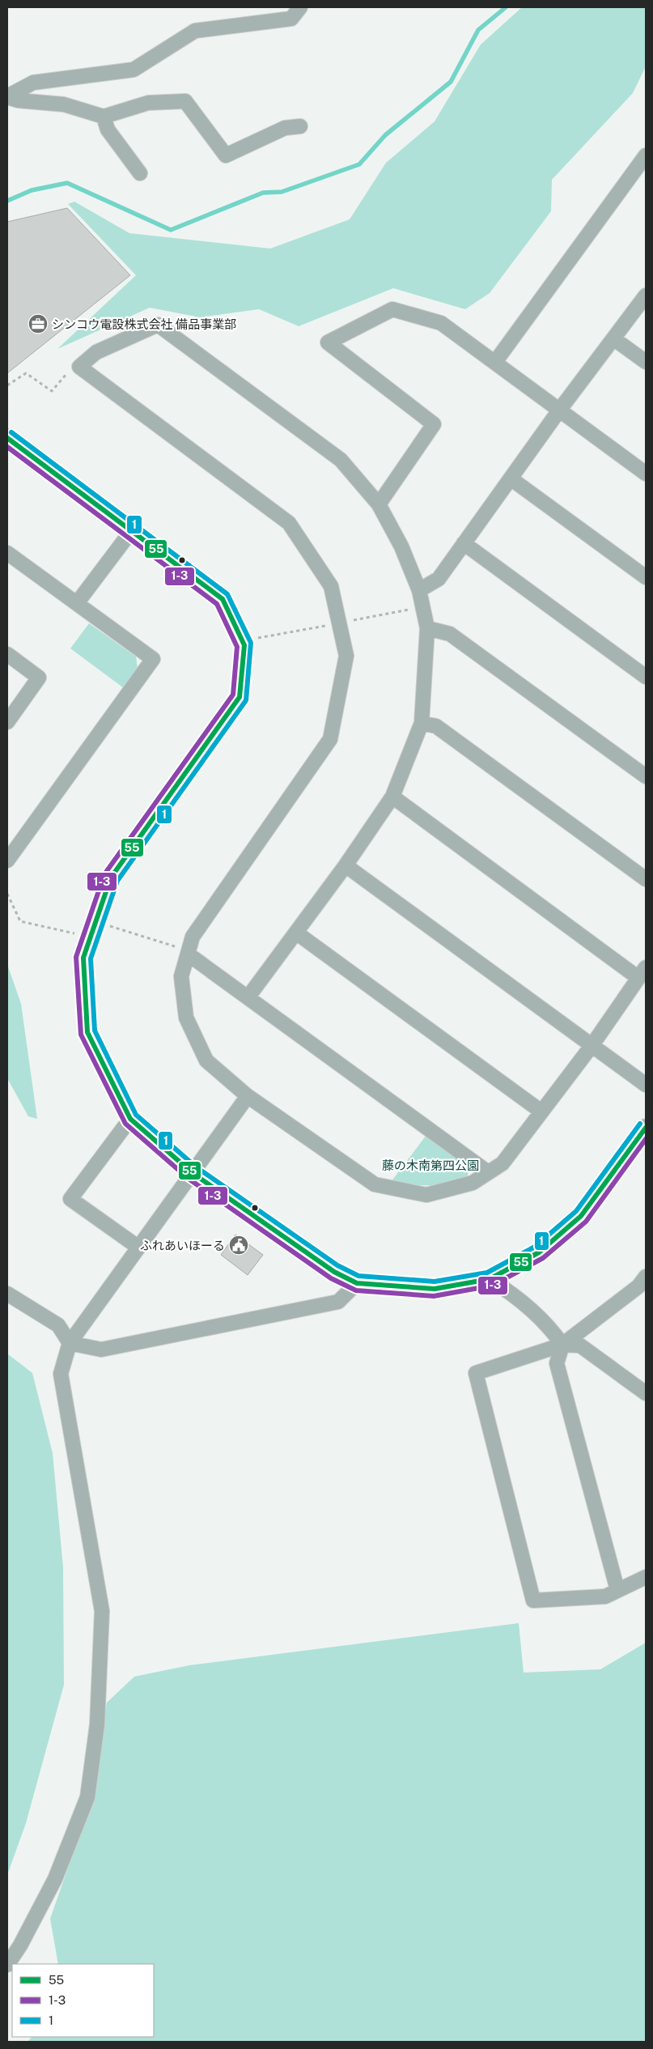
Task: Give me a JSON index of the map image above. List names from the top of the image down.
{
  "parks": ["藤の木南第四公園"],
  "places": {
    "office": ["シンコウ電設株式会社 備品事業部"],
    "public building": ["ふれあいほーる"]
  },
  "lines": ["transit line 1", "transit line 55", "transit line 1-3"],
  "legend": ["55", "1-3", "1"]
}
